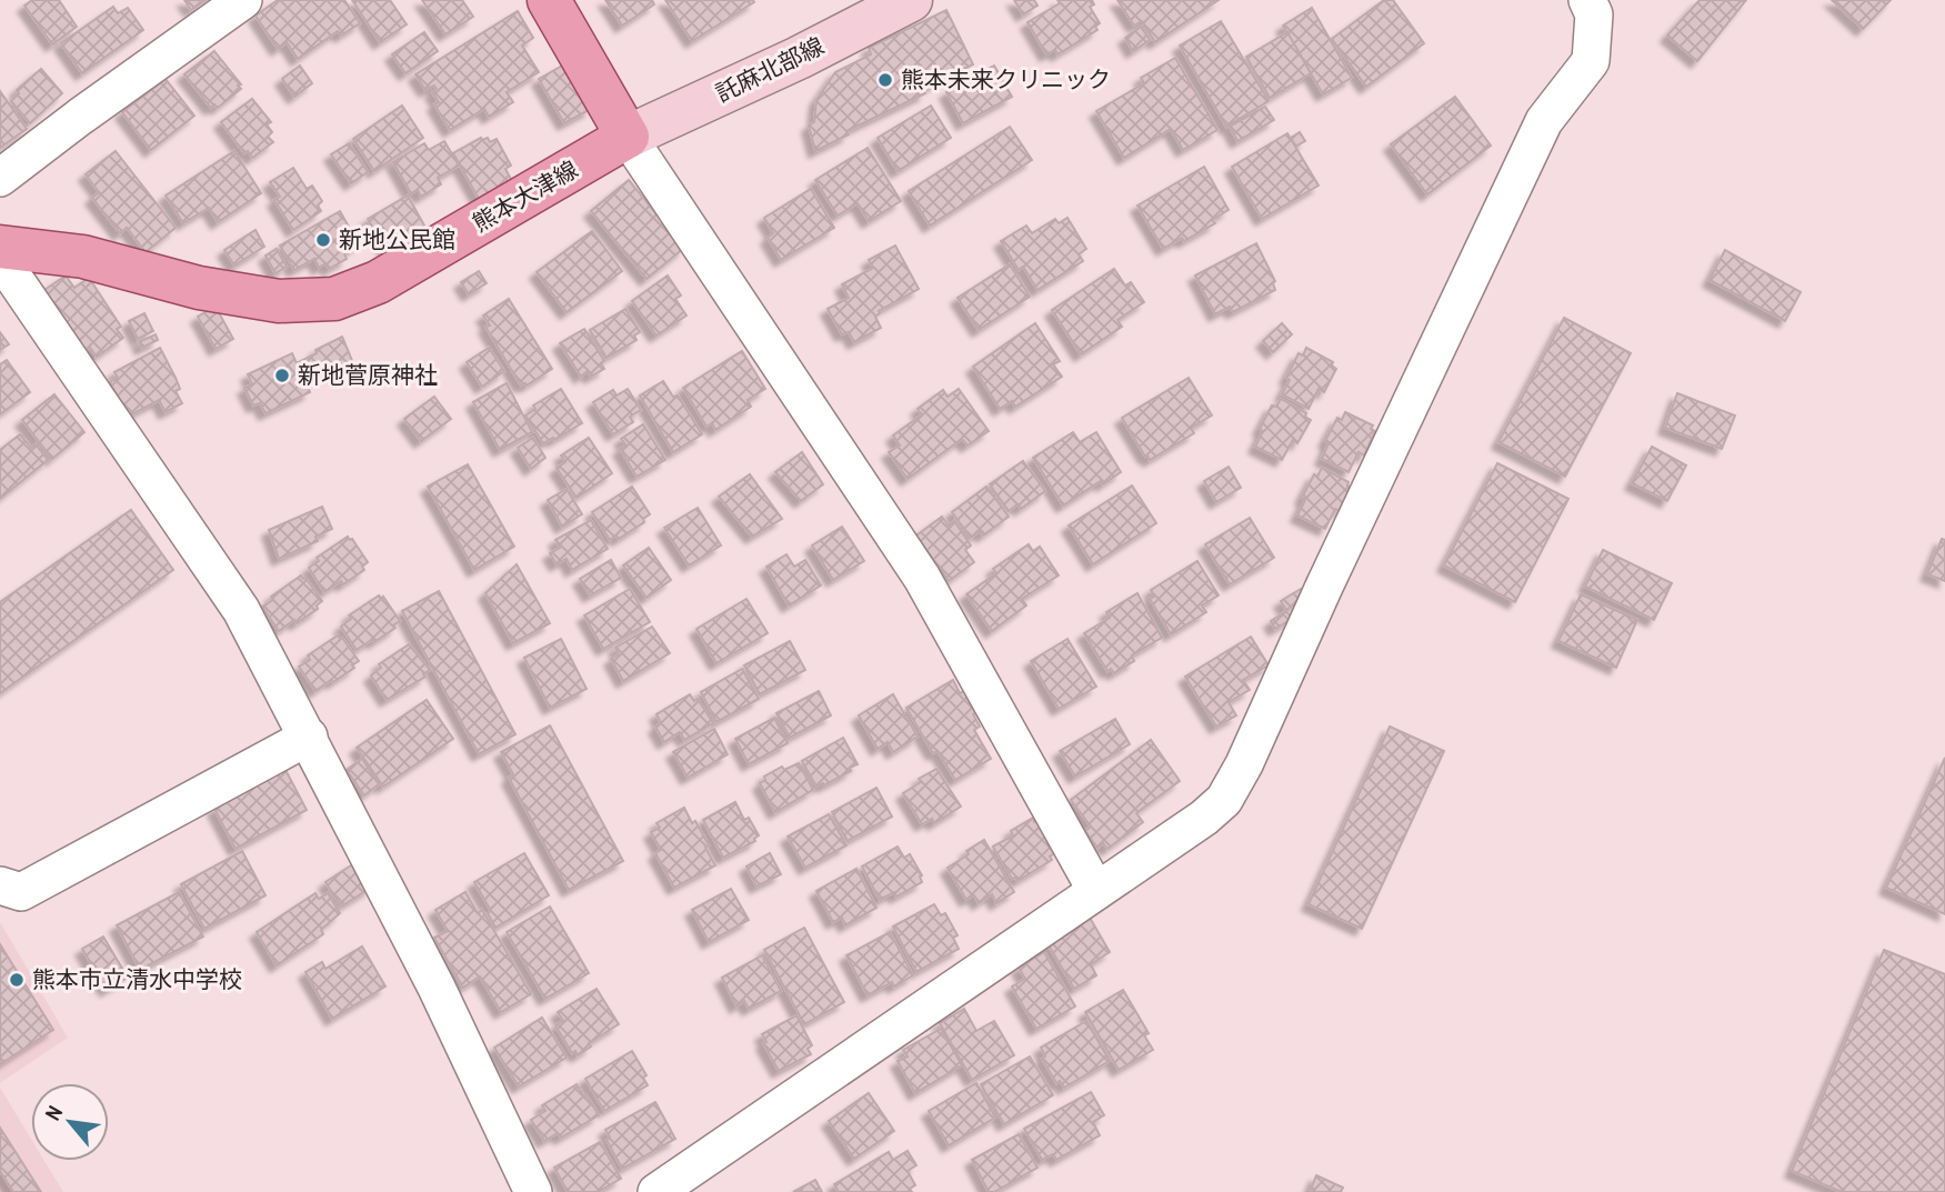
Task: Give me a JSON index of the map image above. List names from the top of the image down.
{
  "streets": {
    "main road": ["託麻北部線", "熊本大津線"]
  },
  "crossings": [
    ["託麻北部線", "熊本大津線"]
  ],
  "places": [
    "熊本未来クリニック",
    "新地公民館",
    "新地菅原神社",
    "熊本市立清水中学校"
  ],
  "north": "top left"
}
